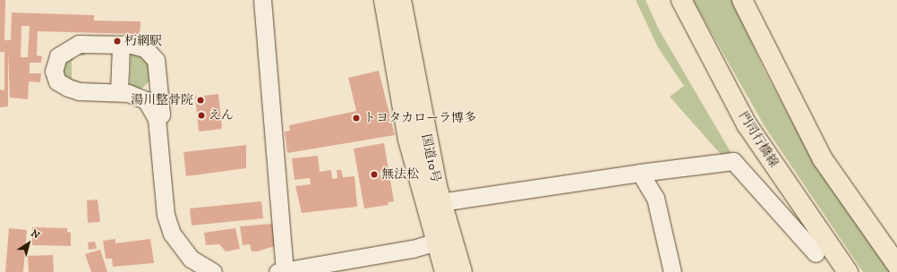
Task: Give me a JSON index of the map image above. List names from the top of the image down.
{
  "streets": {
    "main road": ["門司行橋線", "国道10号"]
  },
  "places": [
    "朽網駅",
    "湯川整骨院",
    "えん",
    "トヨタカローラ博多",
    "無法松"
  ],
  "north": "top right"
}
